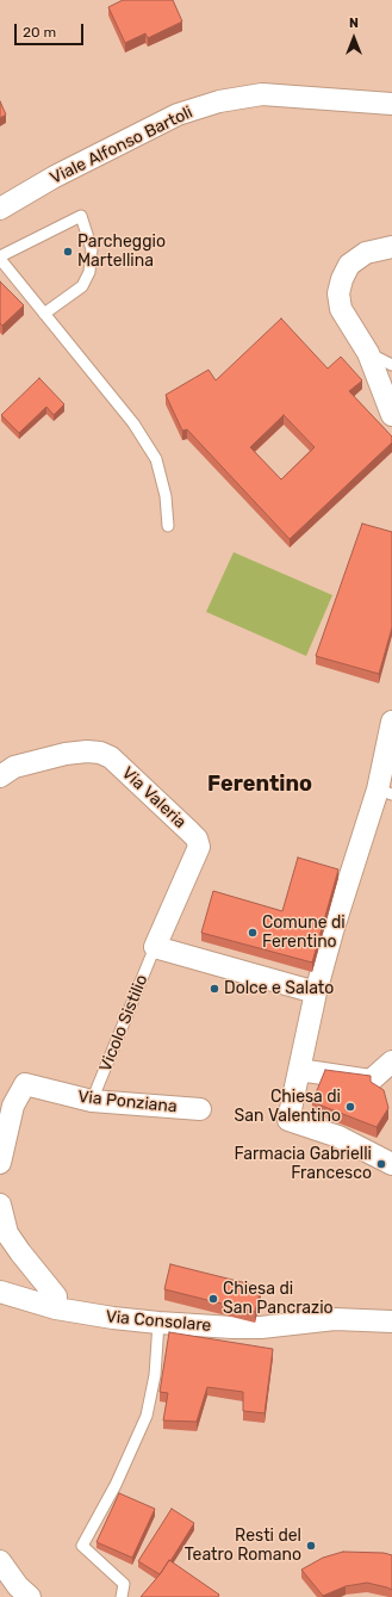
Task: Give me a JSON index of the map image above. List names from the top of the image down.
{
  "streets": {
    "street": [
      "Viale Alfonso Bartoli",
      "Via Valeria",
      "Via Ponziana",
      "Via Consolare"
    ],
    "lane": ["Vicolo Sistilio"]
  },
  "crossings": [
    ["Via Valeria", "Vicolo Sistilio"],
    ["Vicolo Sistilio", "Via Ponziana"]
  ],
  "districts": ["Ferentino"],
  "places": [
    "Parcheggio Martellina",
    "Comune di Ferentino",
    "Dolce e Salato",
    "Chiesa di San Valentino",
    "Farmacia Gabrielli Francesco",
    "Chiesa di San Pancrazio",
    "Resti del Teatro Romano"
  ],
  "scale_bar": "20 m",
  "north": "top"
}
